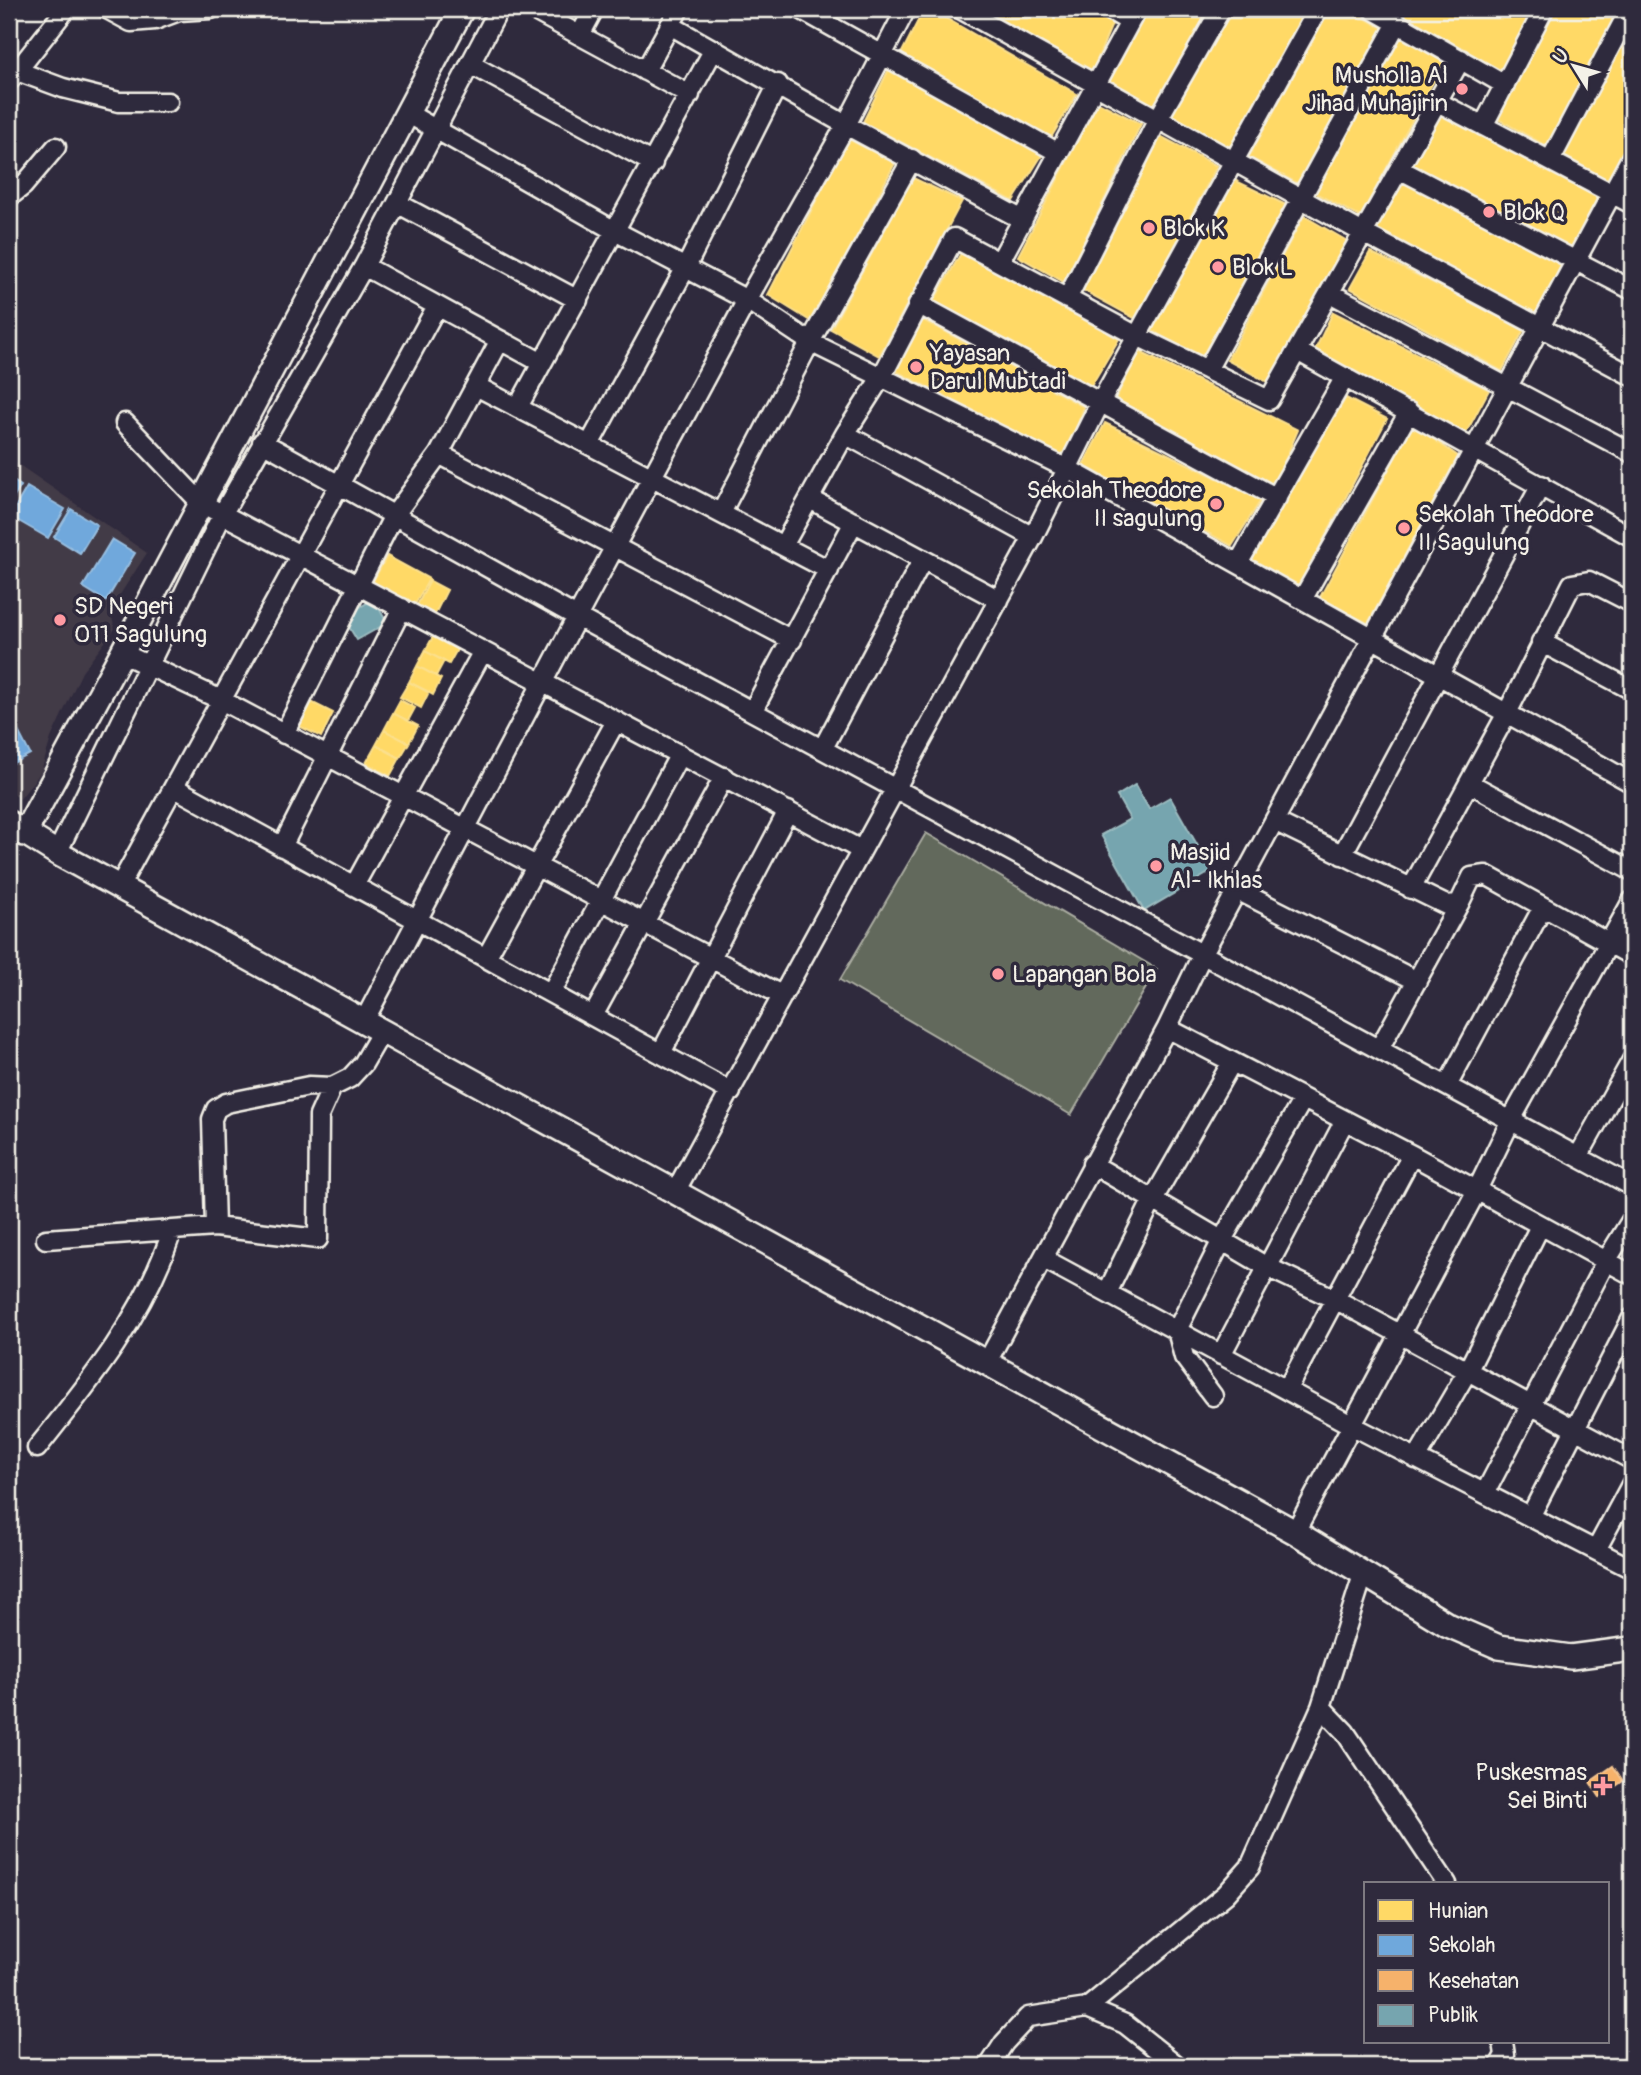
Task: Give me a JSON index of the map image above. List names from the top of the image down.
{
  "places": {
    "other": [
      "Musholla Al Jihad Muhajirin",
      "Blok Q",
      "Blok K",
      "Blok L",
      "Yayasan Darul Mubtadi",
      "Sekolah Theodore II sagulung",
      "Sekolah Theodore II Sagulung",
      "SD Negeri 011 Sagulung",
      "Masjid Al- Ikhlas",
      "Lapangan Bola"
    ],
    "health": ["Puskesmas Sei Binti"]
  },
  "legend": [
    "Hunian",
    "Sekolah",
    "Kesehatan",
    "Publik"
  ],
  "north": "top left"
}
